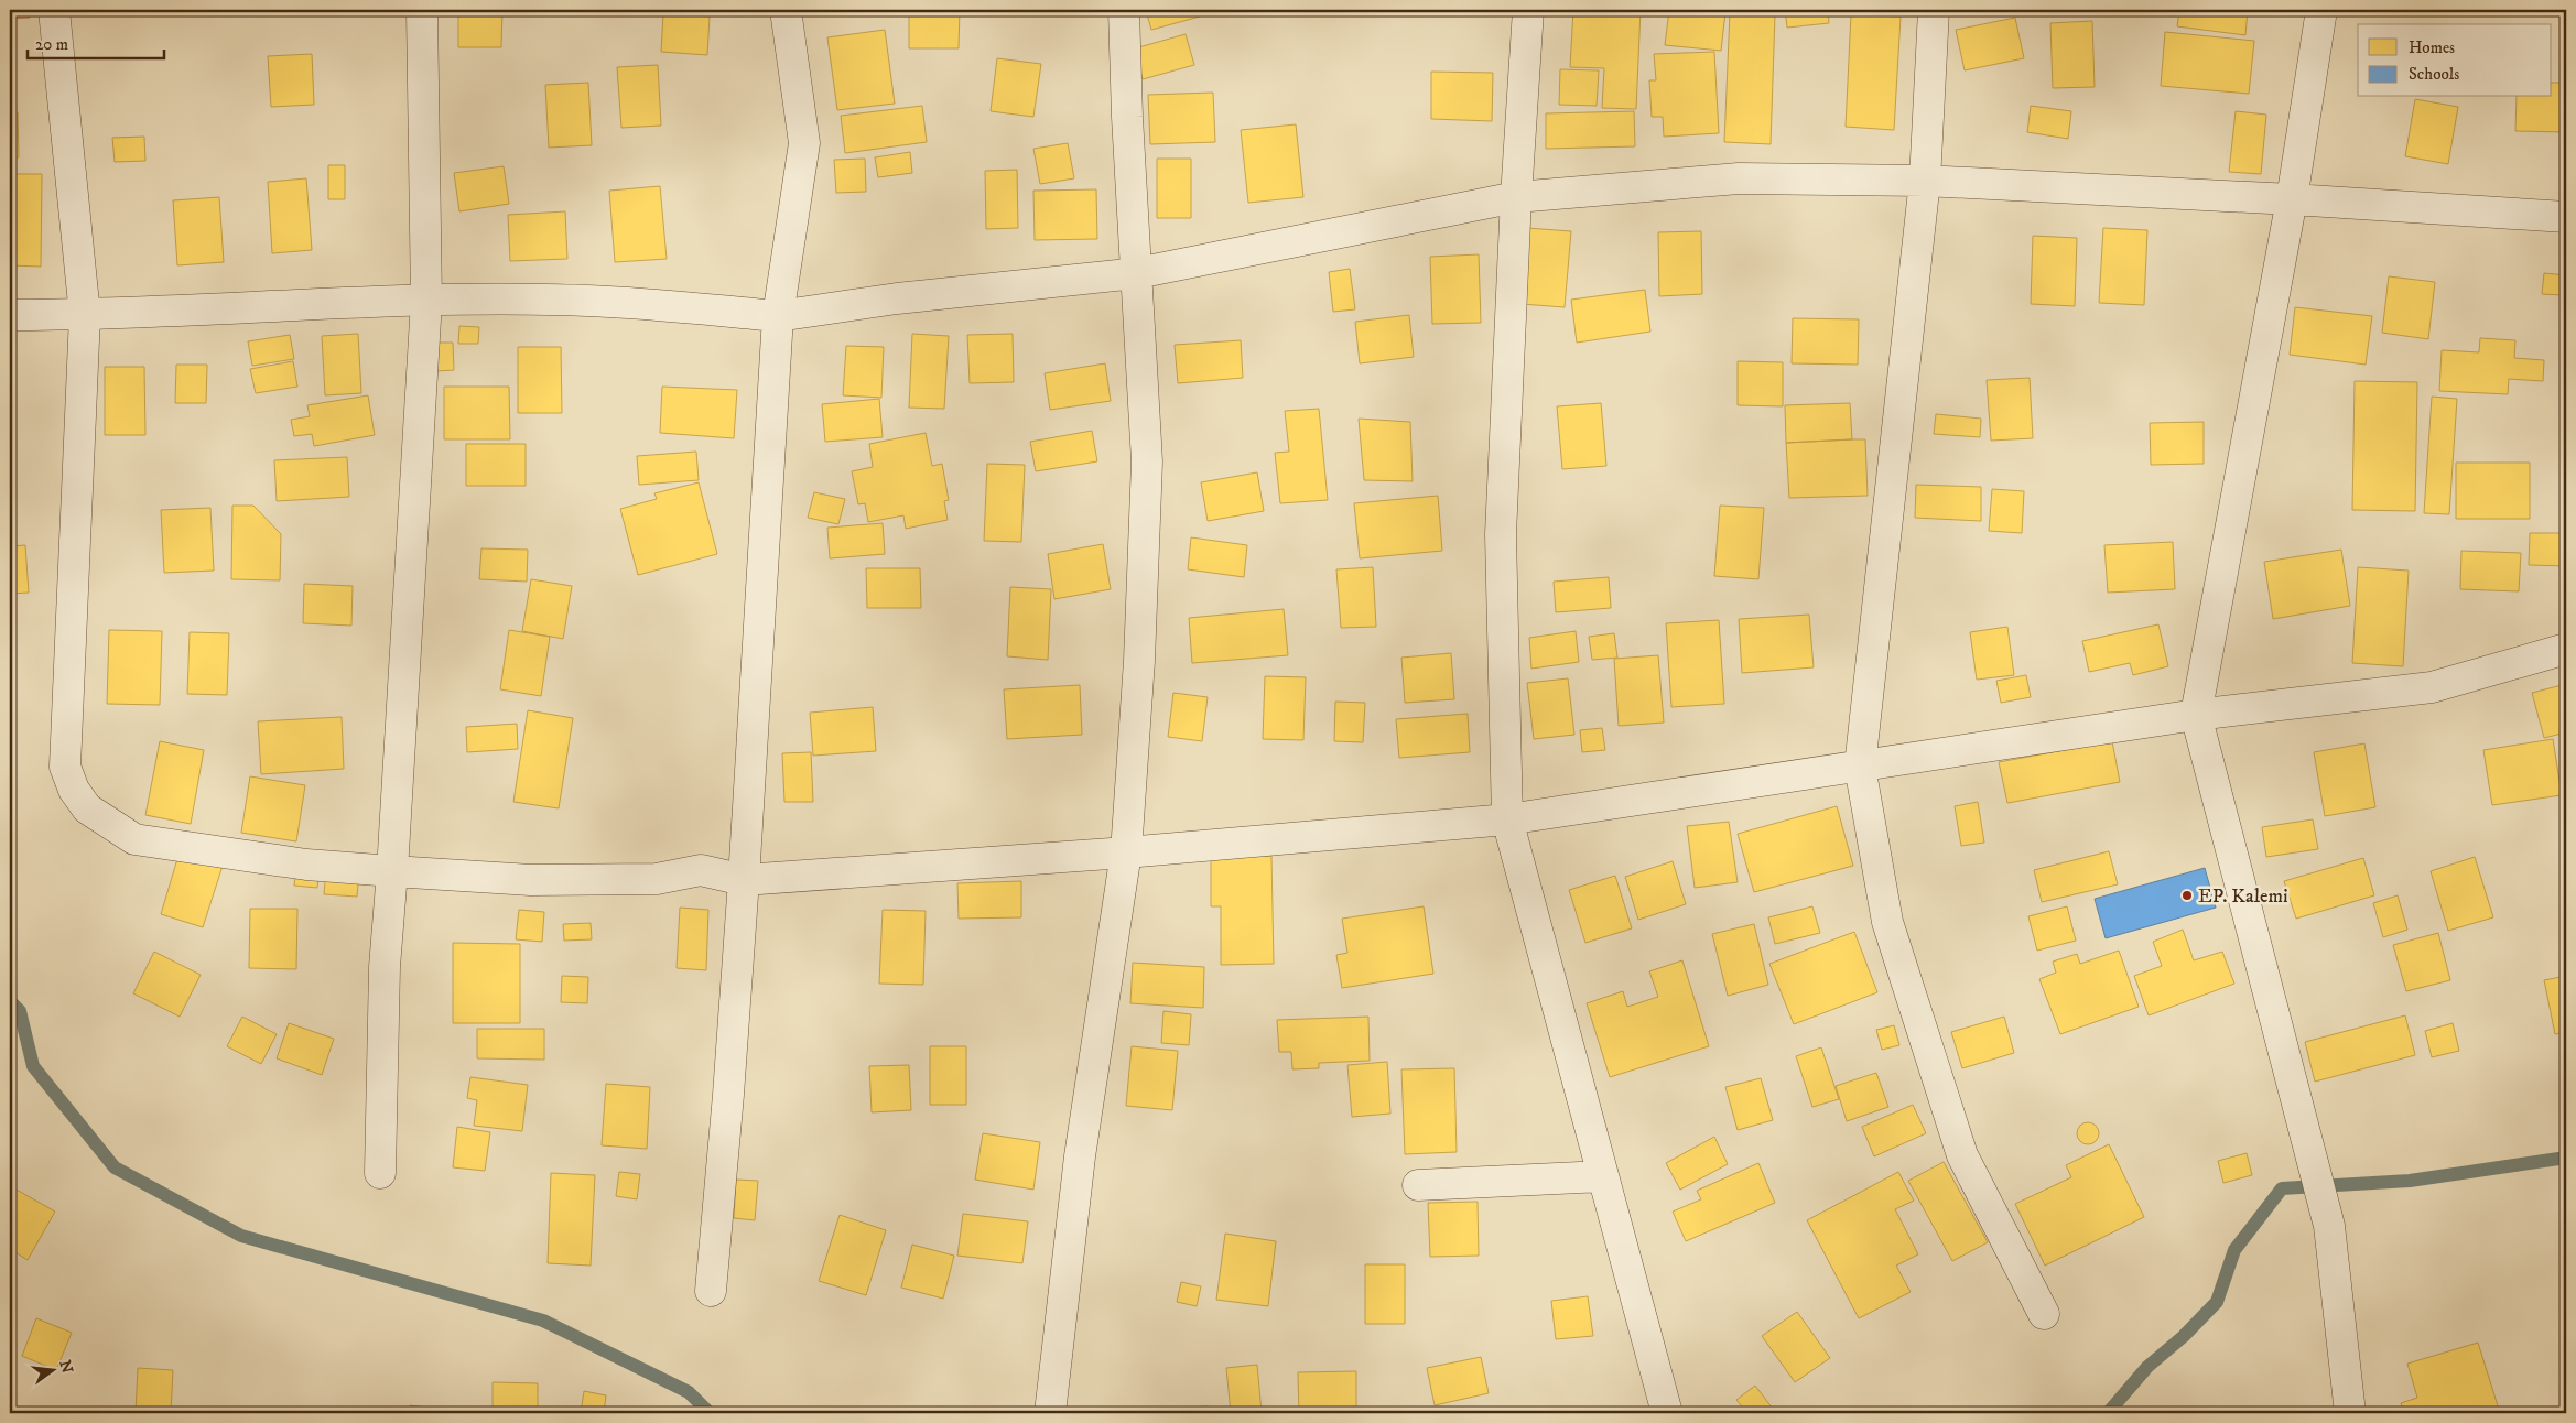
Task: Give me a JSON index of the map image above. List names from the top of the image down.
{
  "places": ["EP. Kalemi"],
  "legend": ["Homes", "Schools"],
  "scale_bar": "20 m",
  "north": "right"
}
